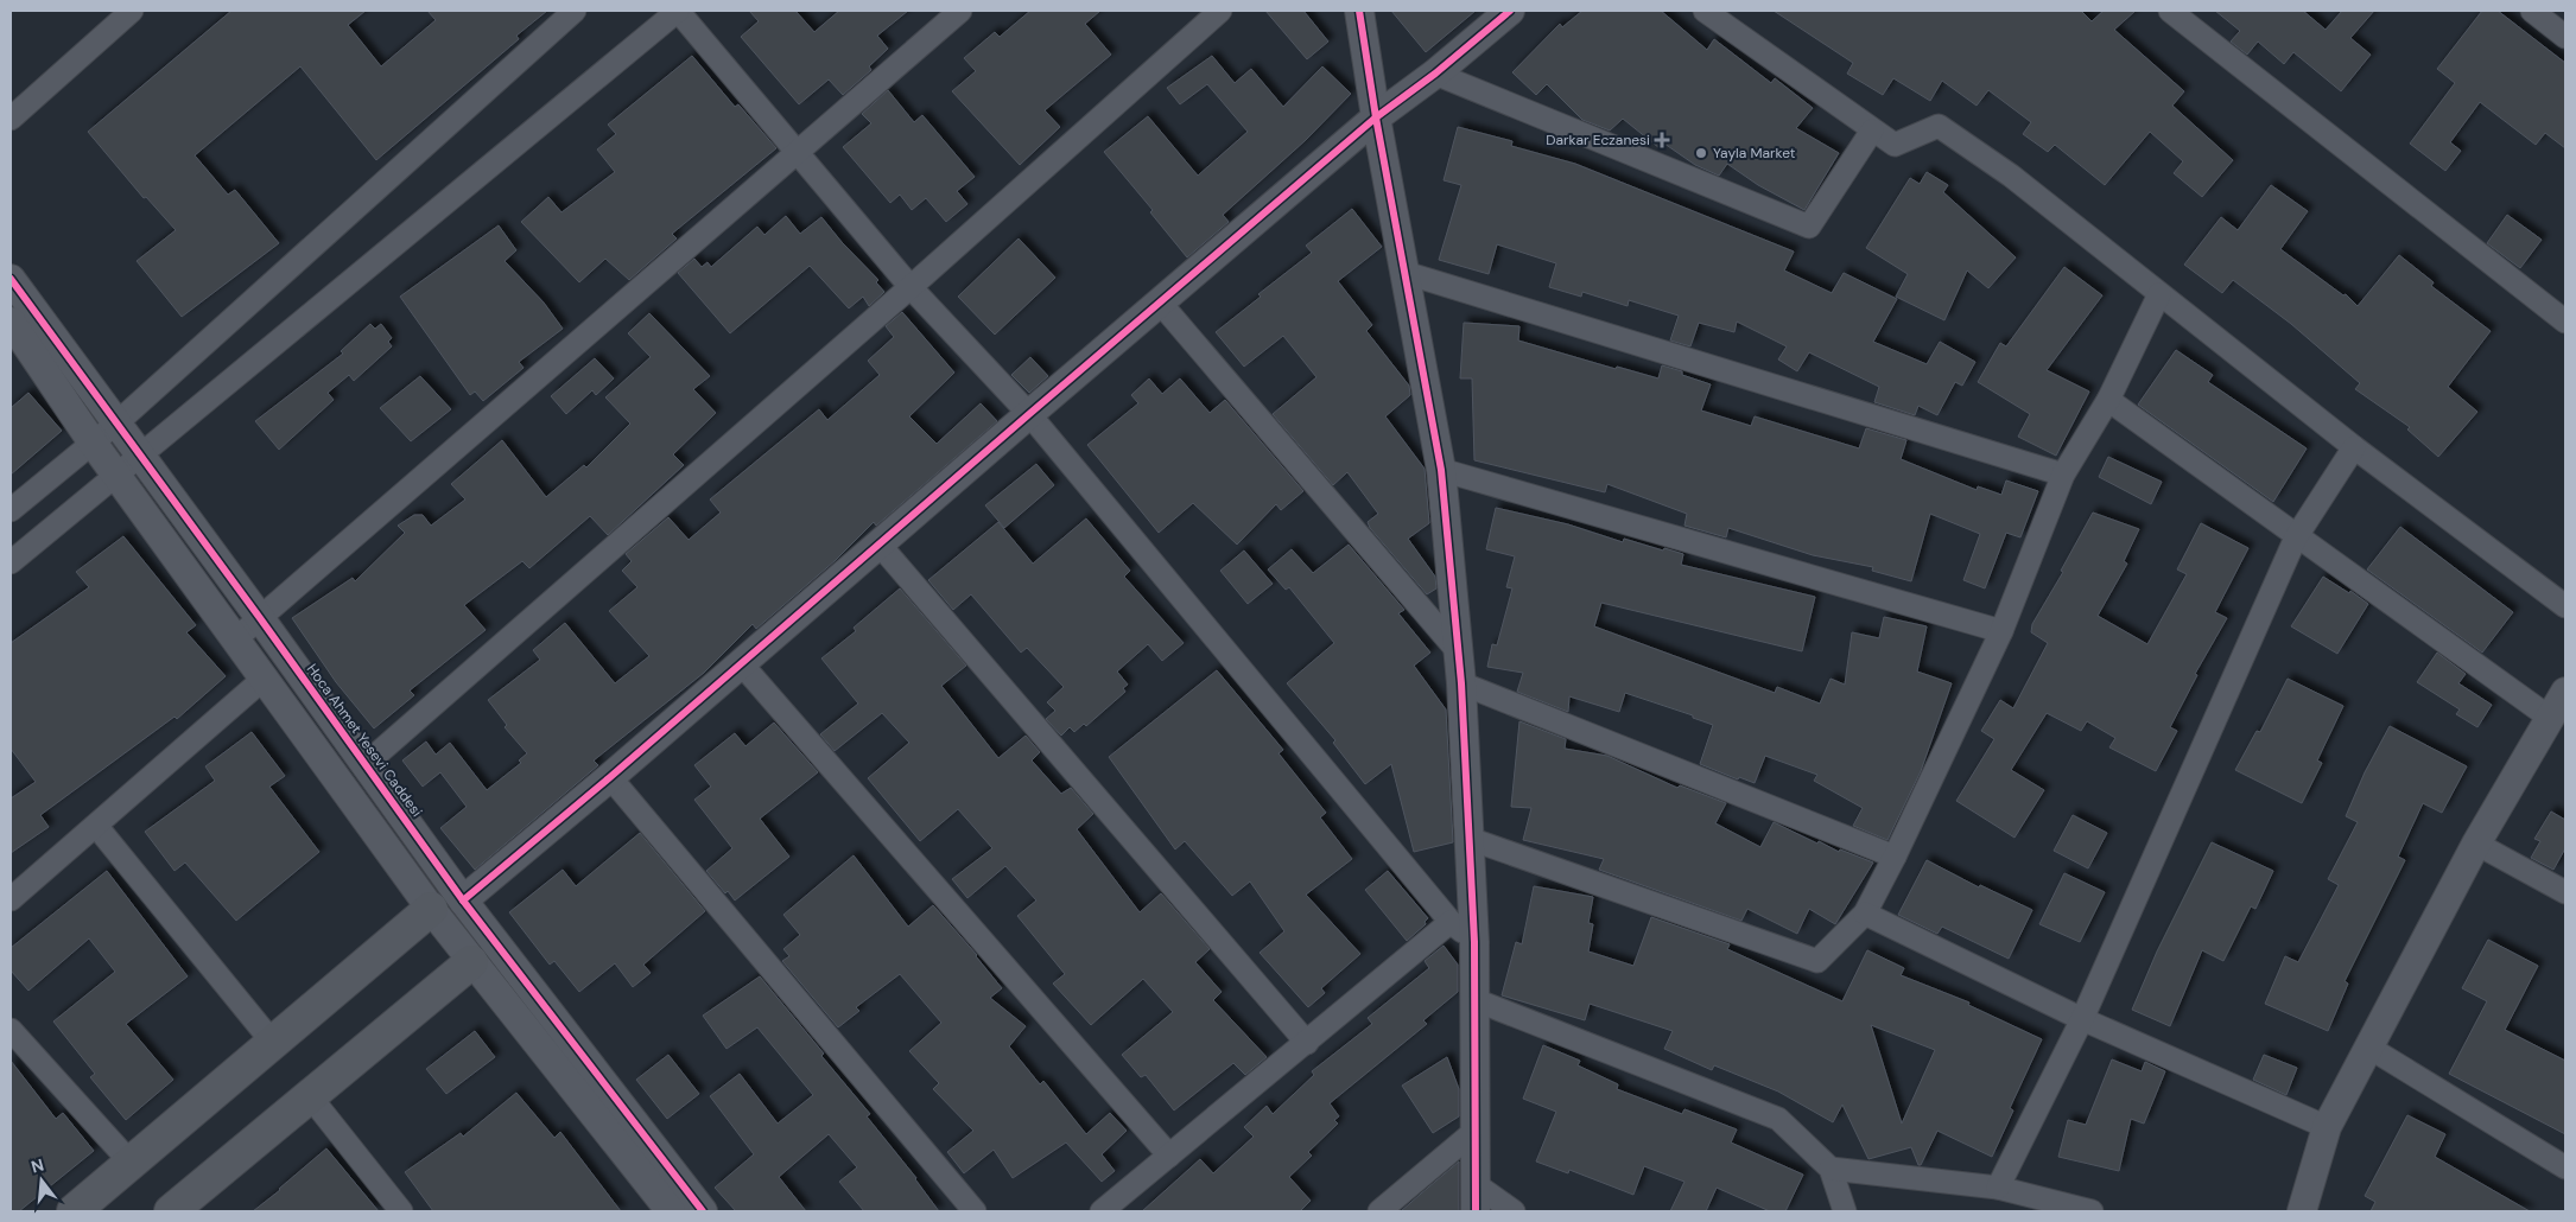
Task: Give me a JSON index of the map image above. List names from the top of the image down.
{
  "streets": {
    "street": ["Hoca Ahmet Yesevi Caddesi"]
  },
  "places": {
    "health": ["Darkar Eczanesi"],
    "other": ["Yayla Market"]
  },
  "north": "top"
}
